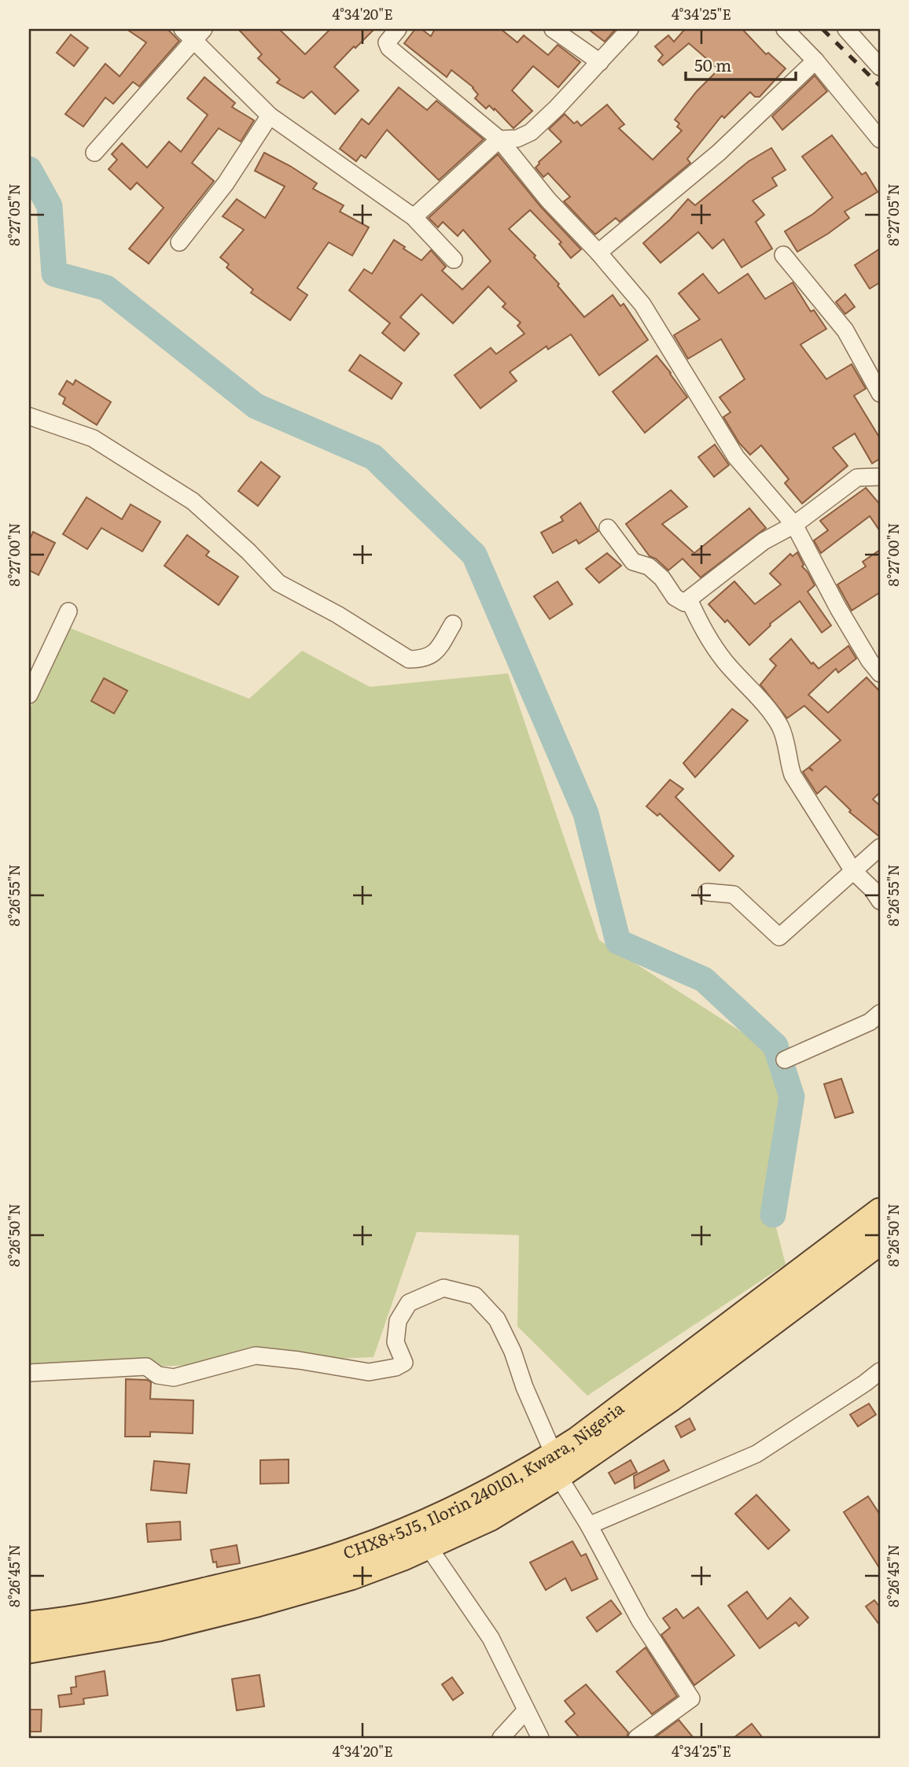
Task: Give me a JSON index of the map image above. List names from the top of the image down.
{
  "streets": {
    "main road": ["CHX8+5J5, Ilorin 240101, Kwara, Nigeria"]
  },
  "scale_bar": "50 m",
  "coordinates": [
    "4°34'20\"E",
    "4°34'25\"E",
    "8°27'05\"N",
    "8°27'00\"N",
    "8°26'55\"N",
    "8°26'50\"N",
    "8°26'45\"N"
  ]
}
